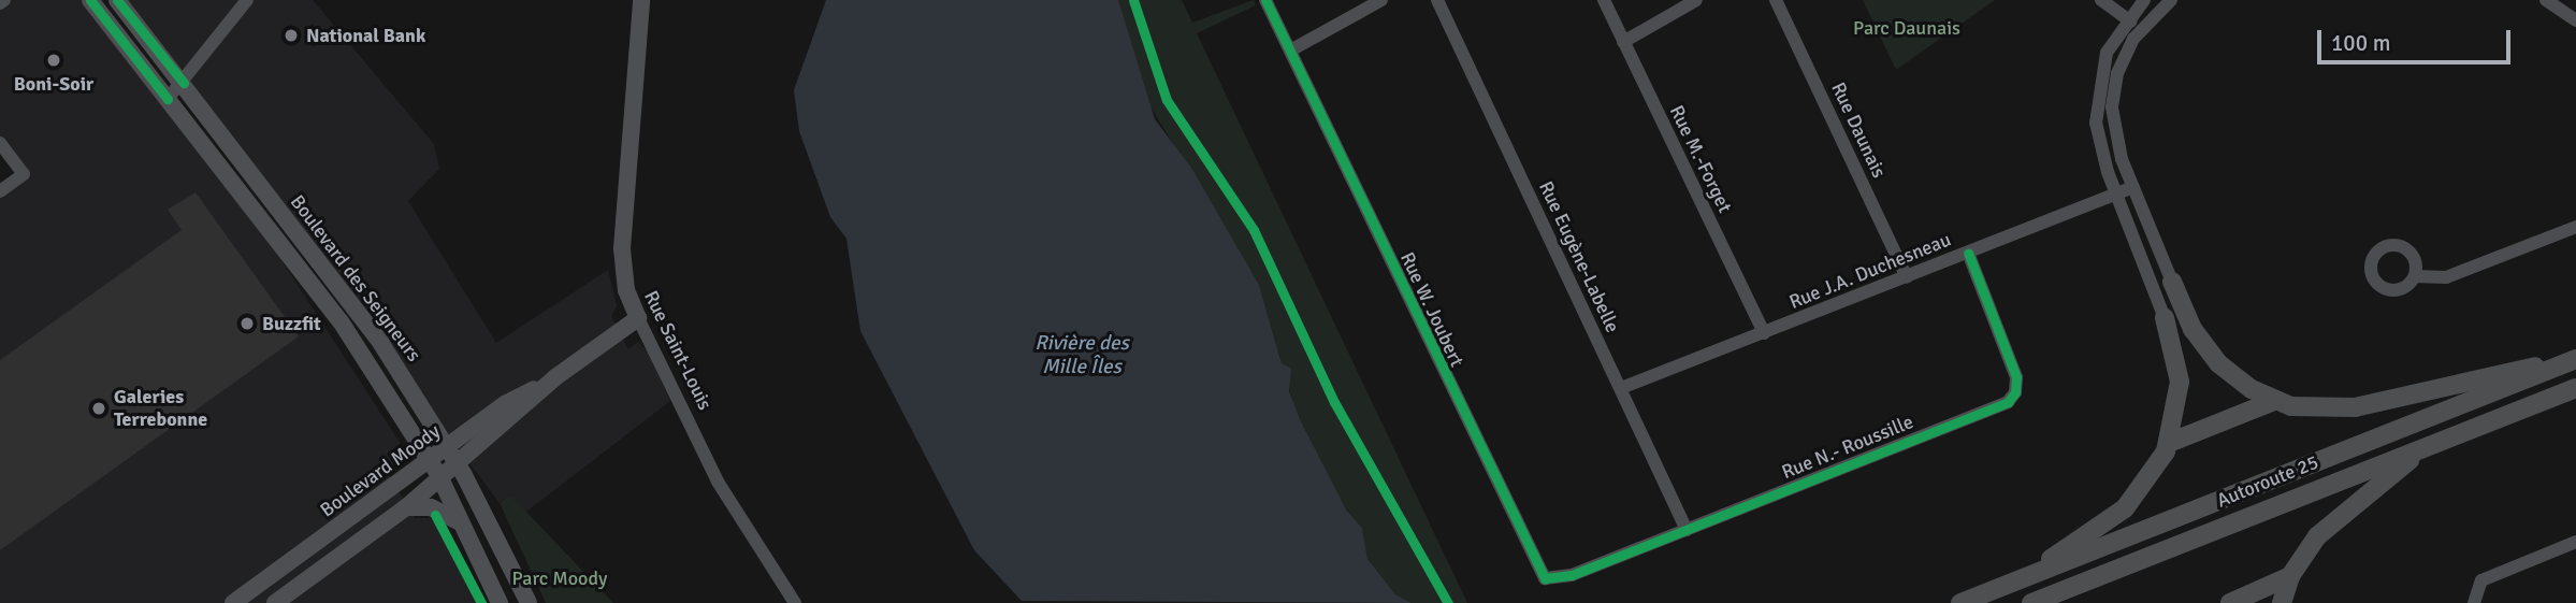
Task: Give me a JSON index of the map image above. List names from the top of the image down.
{
  "streets": {
    "highway": ["Autoroute 25"],
    "main road": ["Boulevard des Seigneurs", "Rue Saint-Louis", "Boulevard Moody"],
    "street": [
      "Rue Daunais",
      "Rue M.-Forget",
      "Rue Eugène-Labelle",
      "Rue J.A. Duchesneau",
      "Rue W. Joubert",
      "Rue N.- Roussille"
    ]
  },
  "crossings": [
    ["Rue Daunais", "Rue J.A. Duchesneau"],
    ["Rue M.-Forget", "Rue J.A. Duchesneau"],
    ["Rue Eugène-Labelle", "Rue J.A. Duchesneau"],
    ["Rue Eugène-Labelle", "Rue N.- Roussille"],
    ["Rue J.A. Duchesneau", "Rue N.- Roussille"],
    ["Boulevard des Seigneurs", "Boulevard Moody"],
    ["Rue W. Joubert", "Rue N.- Roussille"],
    ["Rue Saint-Louis", "Boulevard Moody"]
  ],
  "water": ["Rivière des Mille Îles"],
  "parks": ["Parc Daunais", "Parc Moody"],
  "places": [
    "National Bank",
    "Boni-Soir",
    "Buzzfit",
    "Galeries Terrebonne"
  ],
  "scale_bar": "100 m"
}
